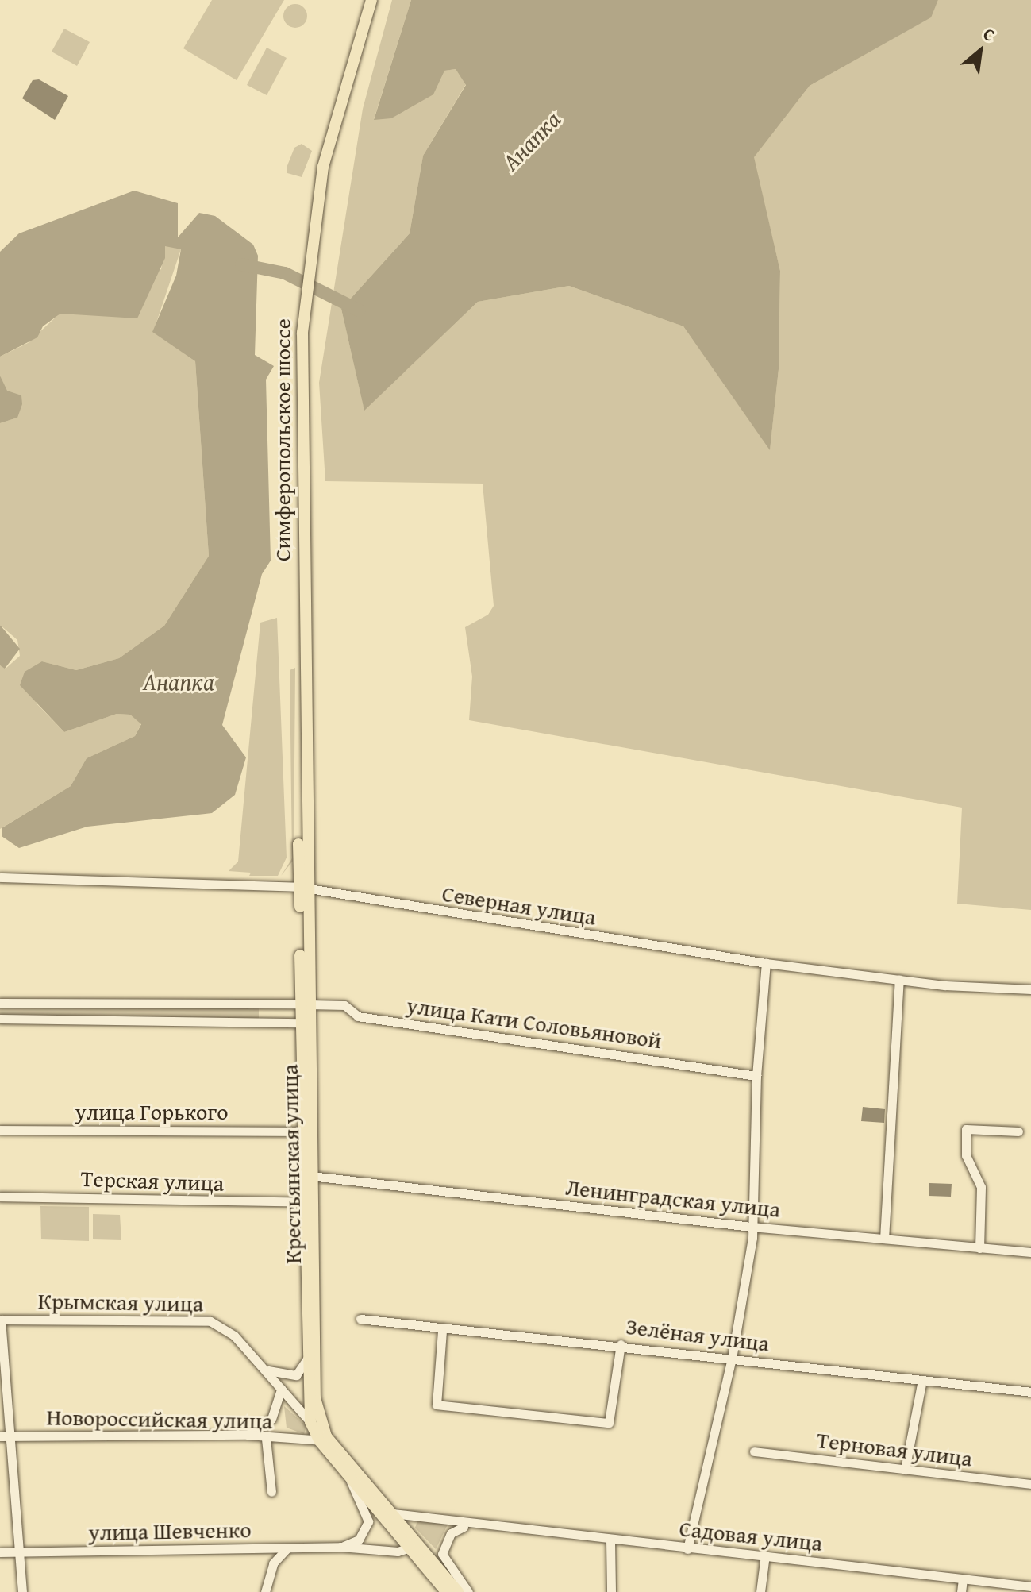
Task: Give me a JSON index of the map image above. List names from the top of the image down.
{
  "streets": {
    "main road": ["Симферопольское шоссе", "Крестьянская улица"],
    "street": [
      "Северная улица",
      "улица Кати Соловьяновой",
      "улица Горького",
      "Терская улица",
      "Ленинградская улица",
      "Крымская улица",
      "Зелёная улица",
      "Новороссийская улица",
      "Терновая улица",
      "улица Шевченко",
      "Садовая улица"
    ]
  },
  "crossings": [
    ["Симферопольское шоссе", "Северная улица"],
    ["Симферопольское шоссе", "Крестьянская улица"],
    ["Северная улица", "Крестьянская улица"],
    ["улица Кати Соловьяновой", "Крестьянская улица"],
    ["улица Горького", "Крестьянская улица"],
    ["Крестьянская улица", "Терская улица"],
    ["Крестьянская улица", "Ленинградская улица"],
    ["Крестьянская улица", "Крымская улица"],
    ["Крестьянская улица", "Новороссийская улица"],
    ["Крестьянская улица", "улица Шевченко"],
    ["Крестьянская улица", "Садовая улица"]
  ],
  "water": ["Анапка"],
  "north": "top right"
}
